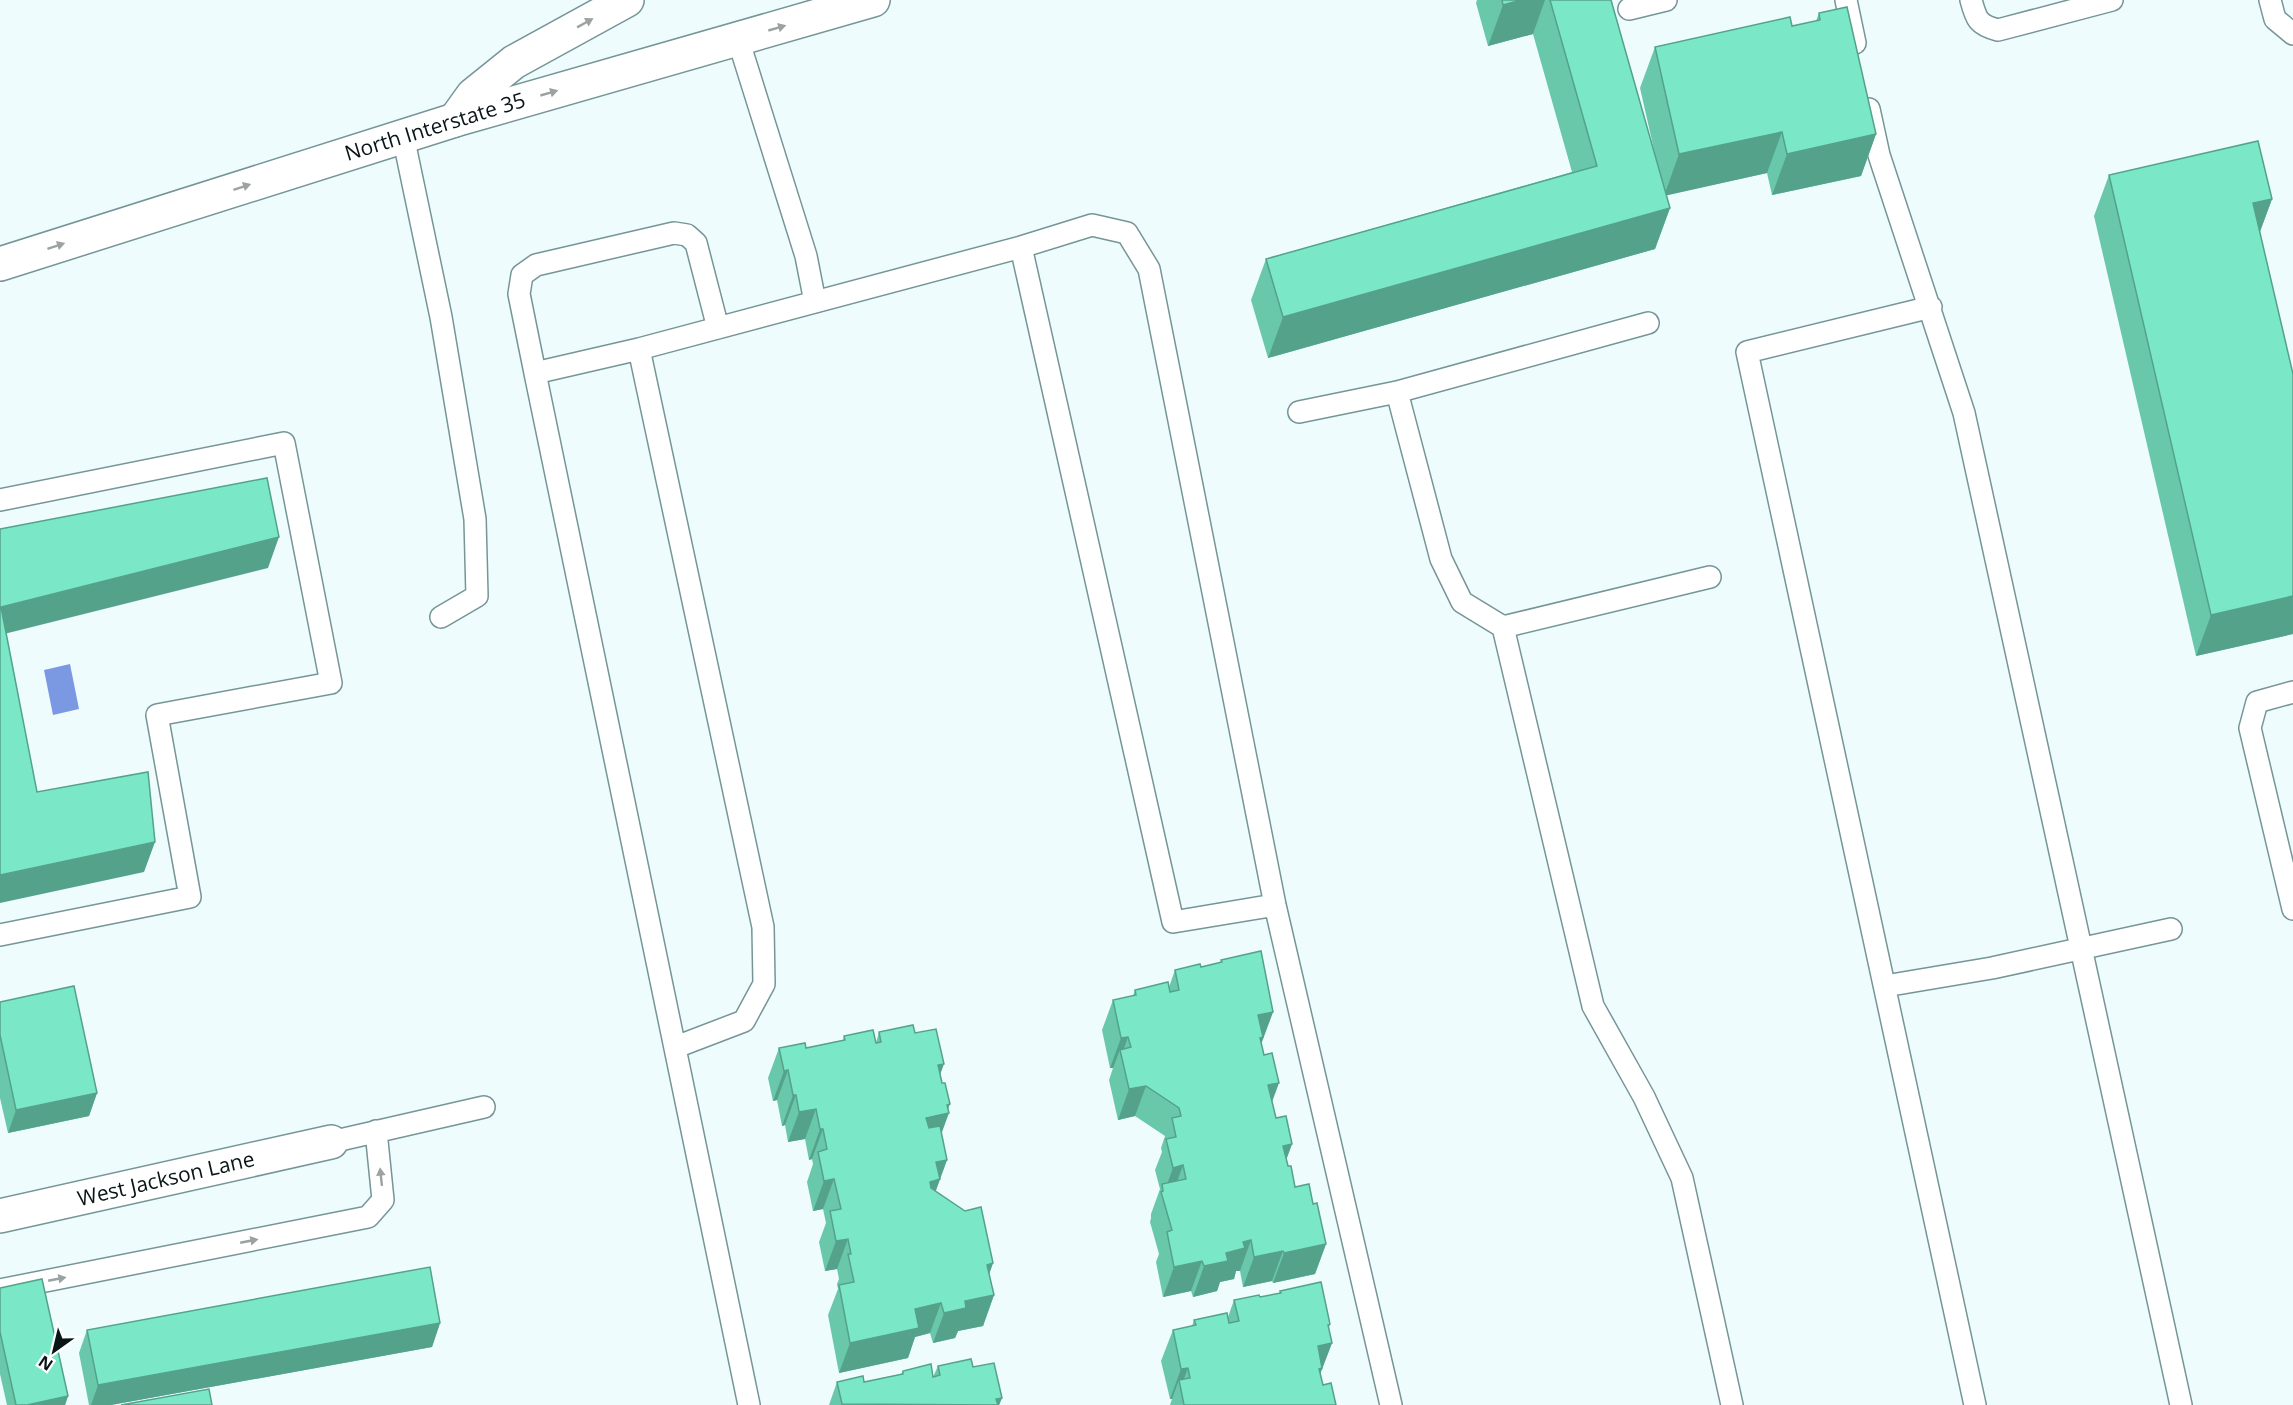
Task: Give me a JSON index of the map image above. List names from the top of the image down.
{
  "streets": {
    "main road": ["North Interstate 35", "West Jackson Lane"]
  },
  "one_way": ["North Interstate 35"],
  "north": "bottom left"
}
